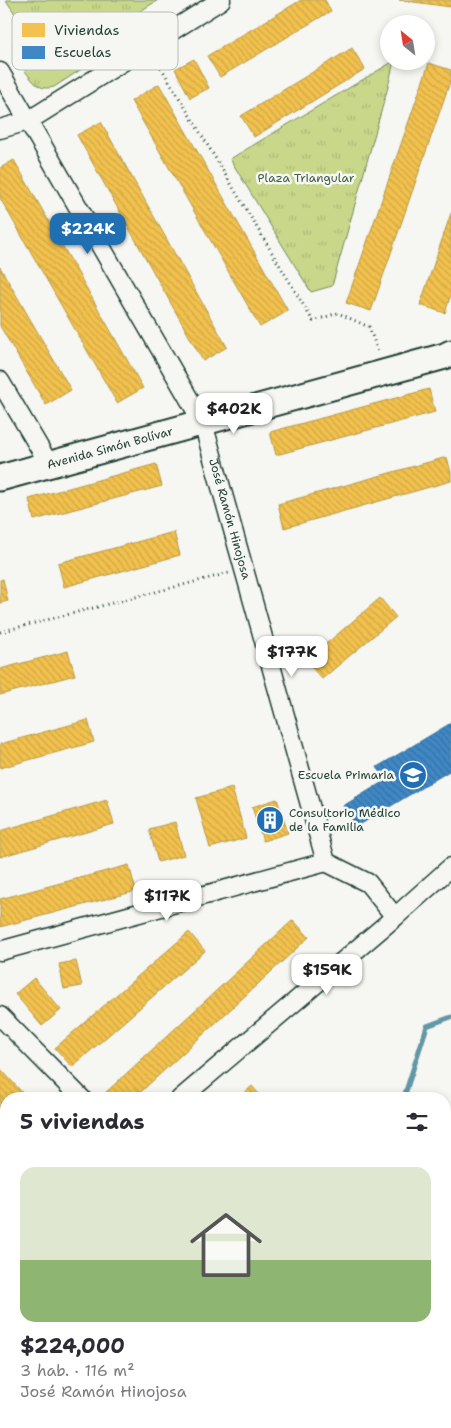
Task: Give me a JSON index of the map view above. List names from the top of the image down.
{
  "streets": {
    "street": ["Avenida Simón Bolívar", "José Ramón Hinojosa"]
  },
  "crossings": [
    ["Avenida Simón Bolívar", "José Ramón Hinojosa"]
  ],
  "parks": ["Plaza Triangular"],
  "places": {
    "school or university": ["Escuela Primaria"],
    "building": ["Consultorio Médico de la Familia"]
  },
  "legend": ["Viviendas", "Escuelas"],
  "north": "top left",
  "page": {
    "price": [
      "$224K",
      "$402K",
      "$177K",
      "$117K",
      "$159K"
    ],
    "heading": "5 viviendas",
    "list": [
      {
        "name": "$224,000",
        "note": "3 hab. · 116 m² · José Ramón Hinojosa"
      }
    ]
  }
}
